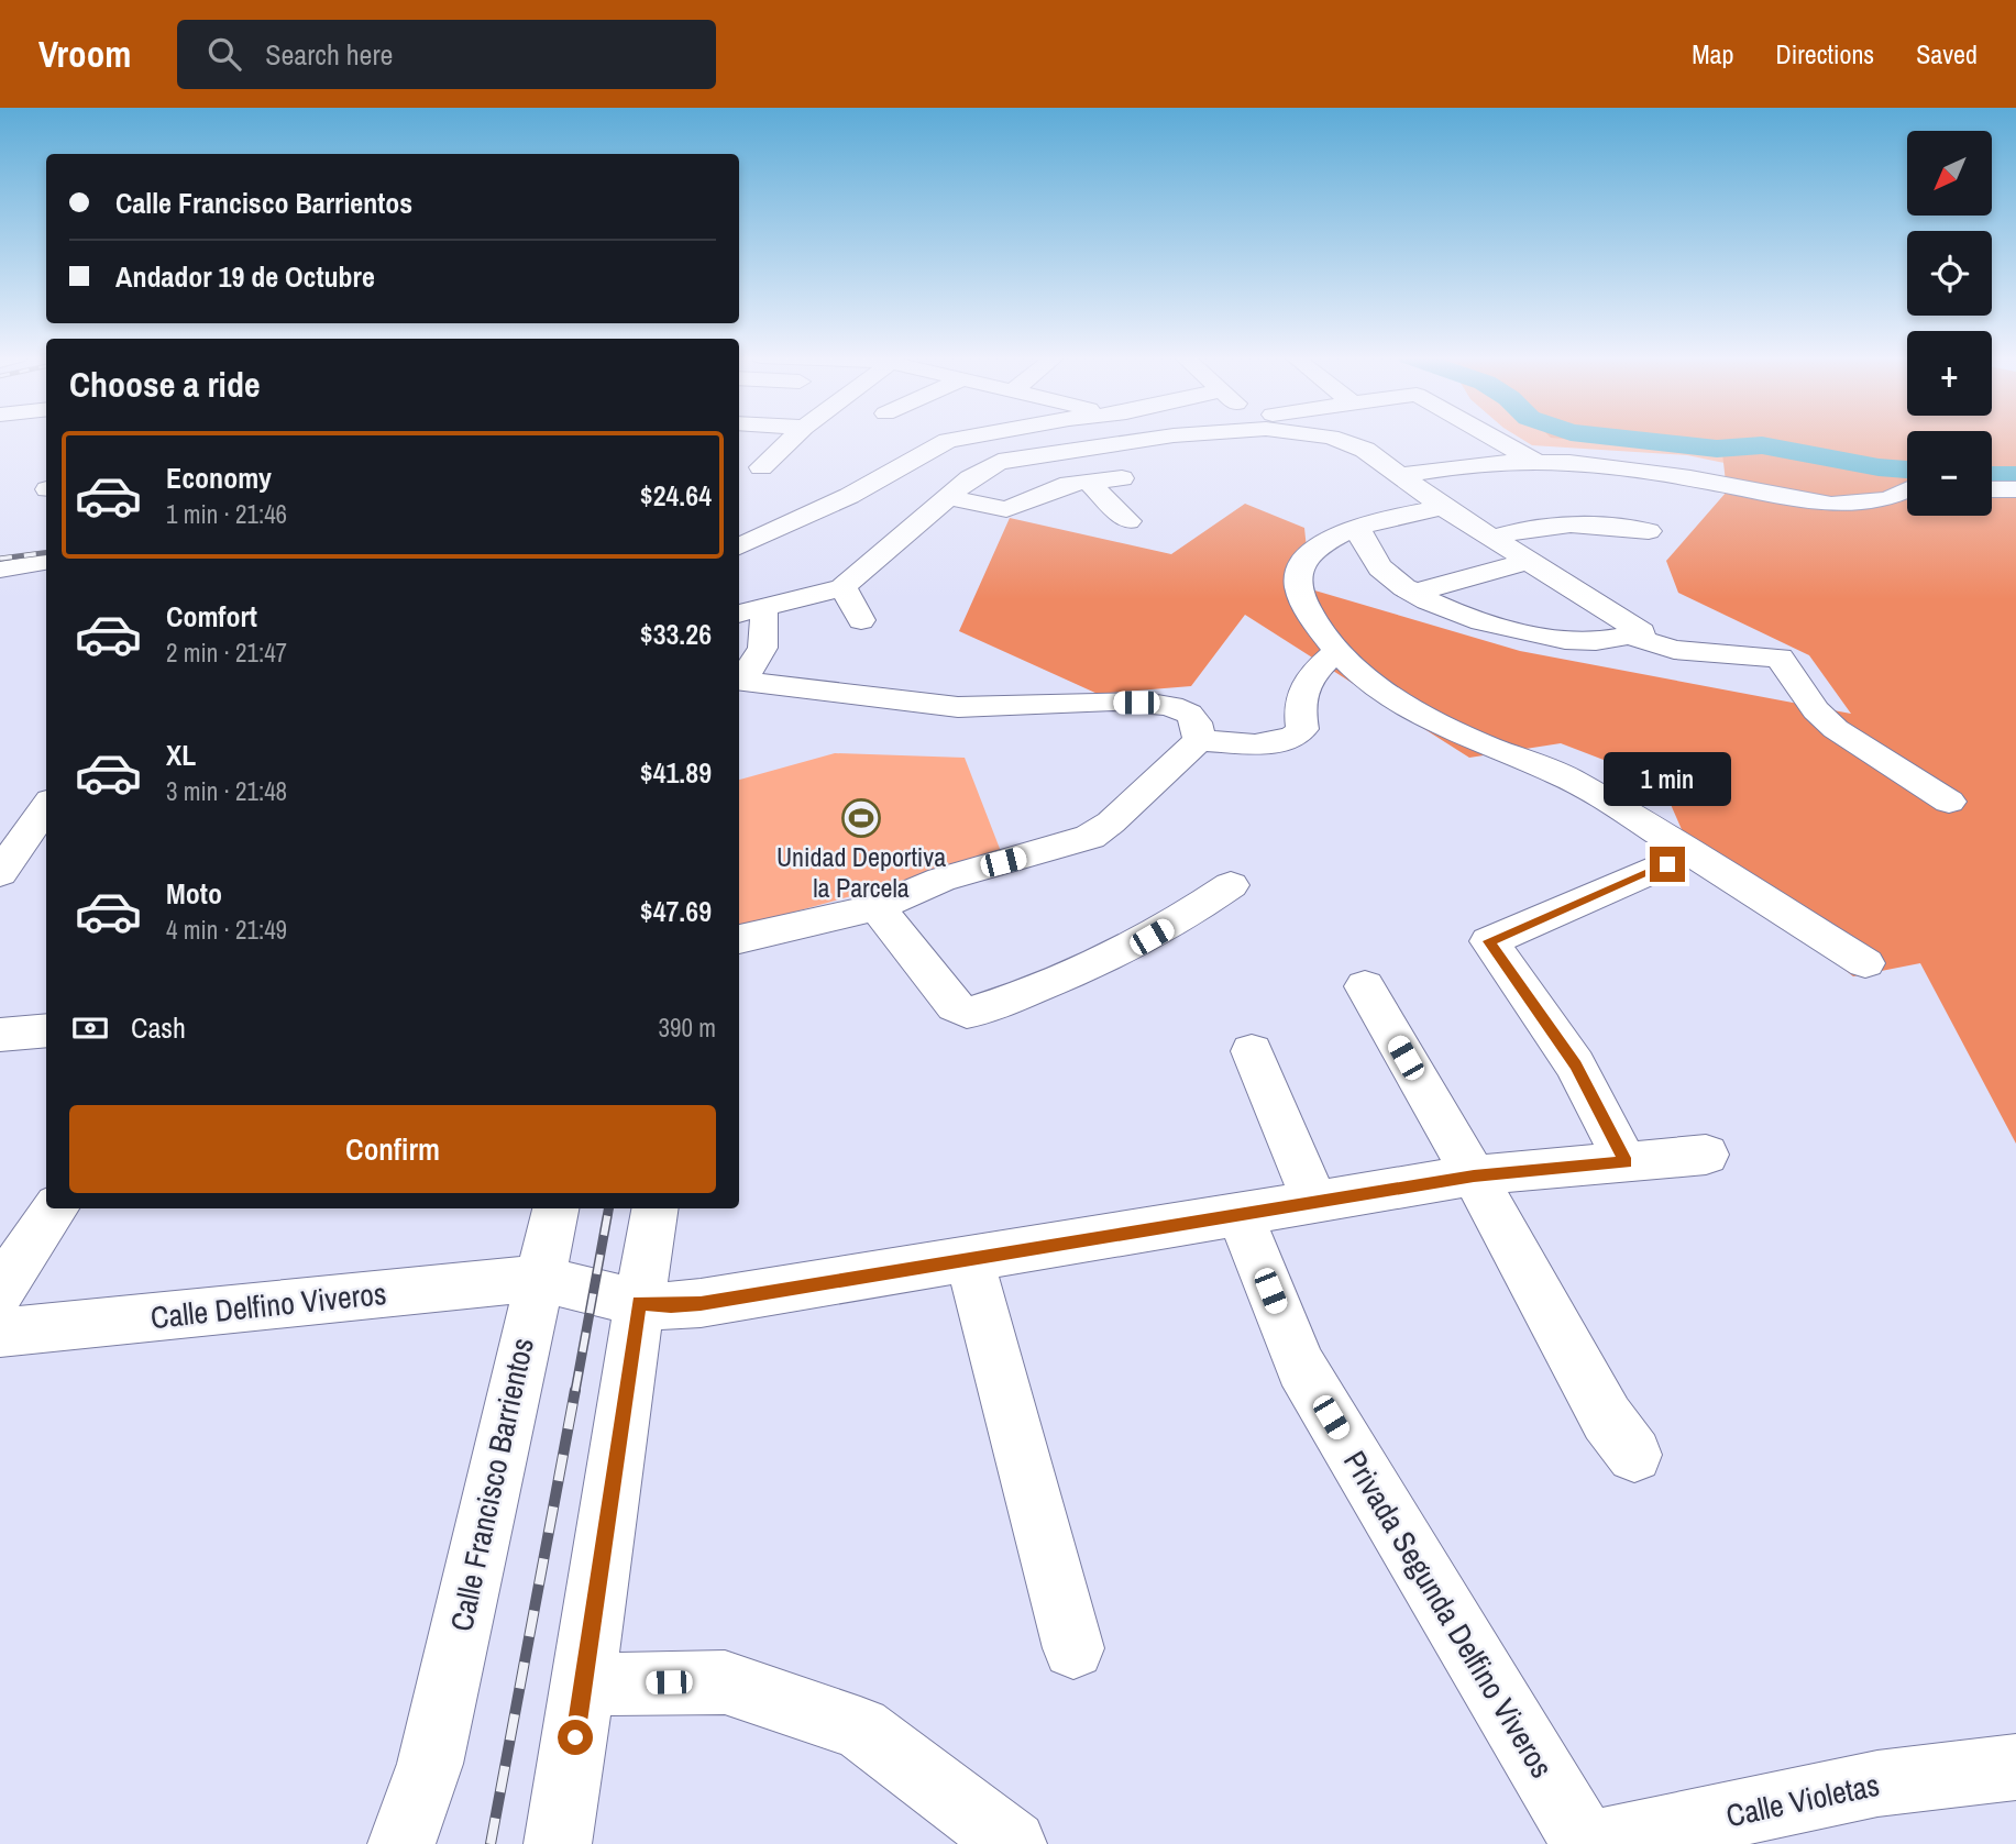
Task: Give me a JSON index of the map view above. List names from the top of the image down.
{
  "streets": {
    "street": [
      "Calle Delfino Viveros",
      "Calle Francisco Barrientos",
      "Privada Segunda Delfino Viveros",
      "Calle Violetas"
    ]
  },
  "crossings": [
    ["Calle Delfino Viveros", "Calle Francisco Barrientos"],
    ["Calle Delfino Viveros", "Privada Segunda Delfino Viveros"],
    ["Privada Segunda Delfino Viveros", "Calle Violetas"]
  ],
  "places": {
    "sports": ["Unidad Deportiva la Parcela"]
  },
  "north": "bottom left",
  "page": {
    "header": "Vroom",
    "search": "Search here",
    "nav": ["Map", "Directions", "Saved"],
    "map_buttons": ["+", "−"],
    "banner": ["Calle Francisco Barrientos", "Andador 19 de Octubre"],
    "heading": "Choose a ride",
    "list": [
      {
        "name": "Economy",
        "note": "1 min · 21:46",
        "value": "$24.64"
      },
      {
        "name": "Comfort",
        "note": "2 min · 21:47",
        "value": "$33.26"
      },
      {
        "name": "XL",
        "note": "3 min · 21:48",
        "value": "$41.89"
      },
      {
        "name": "Moto",
        "note": "4 min · 21:49",
        "value": "$47.69"
      }
    ],
    "bubble": "1 min",
    "pay": ["Cash", "390 m"],
    "buttons": "Confirm"
  }
}
